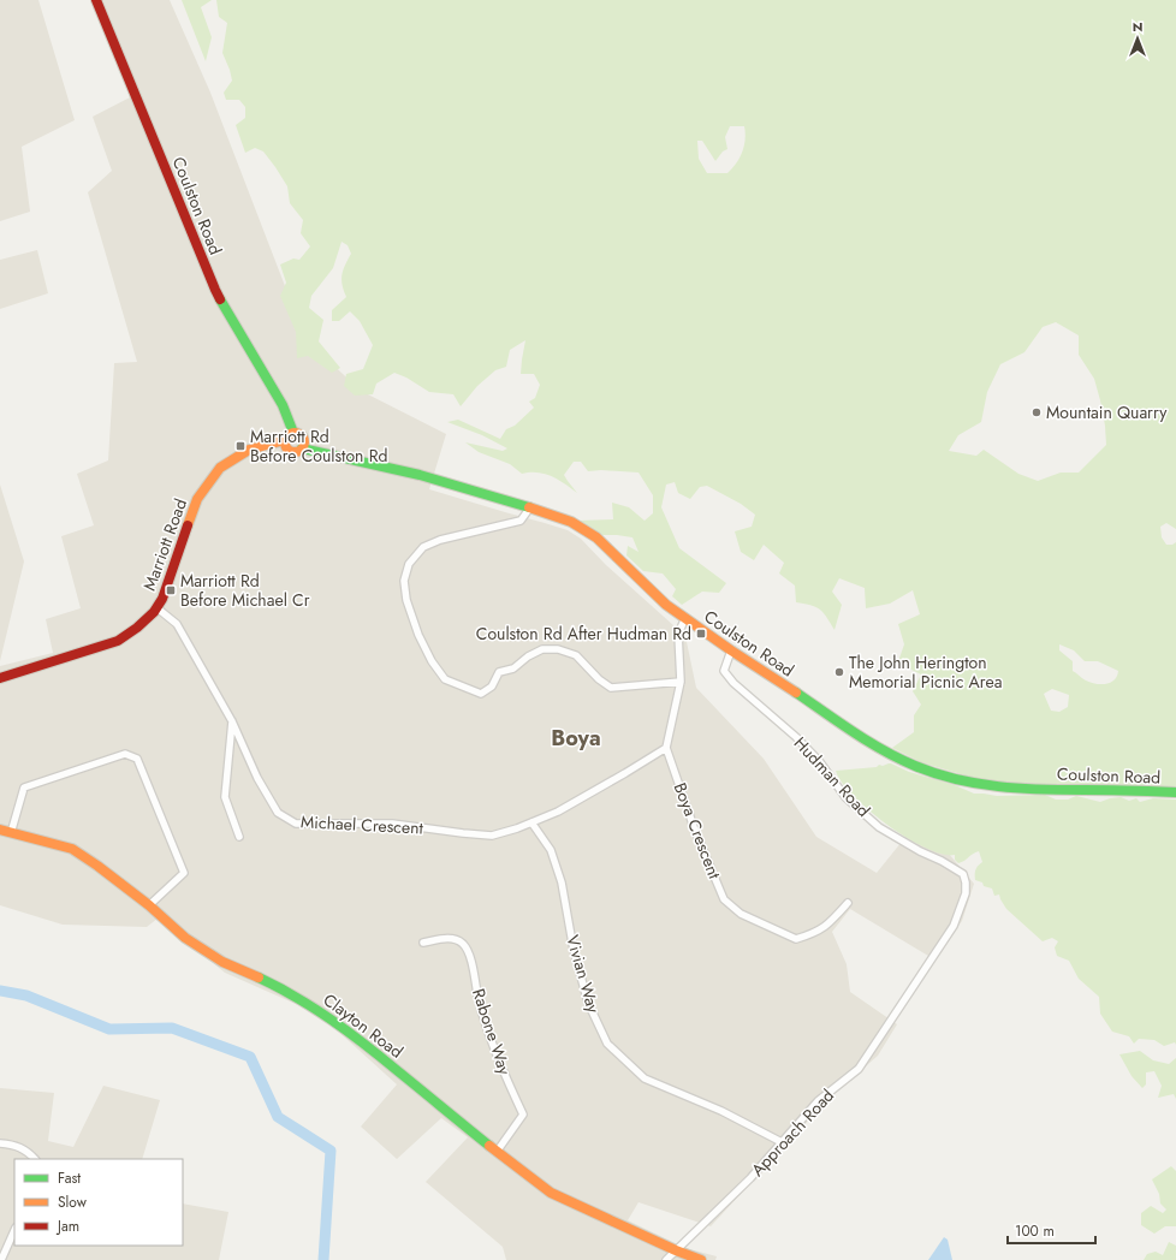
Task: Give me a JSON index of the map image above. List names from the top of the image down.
{
  "streets": {
    "street": [
      "Coulston Road",
      "Marriott Road",
      "Hudman Road",
      "Michael Crescent",
      "Boya Crescent",
      "Vivian Way",
      "Clayton Road",
      "Rabone Way",
      "Approach Road"
    ]
  },
  "crossings": [
    ["Coulston Road", "Marriott Road"],
    ["Coulston Road", "Hudman Road"],
    ["Marriott Road", "Michael Crescent"],
    ["Hudman Road", "Approach Road"],
    ["Michael Crescent", "Boya Crescent"],
    ["Michael Crescent", "Vivian Way"],
    ["Vivian Way", "Approach Road"],
    ["Clayton Road", "Rabone Way"],
    ["Clayton Road", "Approach Road"]
  ],
  "districts": ["Boya"],
  "places": {
    "other": ["Mountain Quarry", "The John Herington Memorial Picnic Area"],
    "transit": ["Marriott Rd Before Coulston Rd", "Marriott Rd Before Michael Cr", "Coulston Rd After Hudman Rd"]
  },
  "legend": ["Fast", "Slow", "Jam"],
  "scale_bar": "100 m",
  "north": "top"
}
